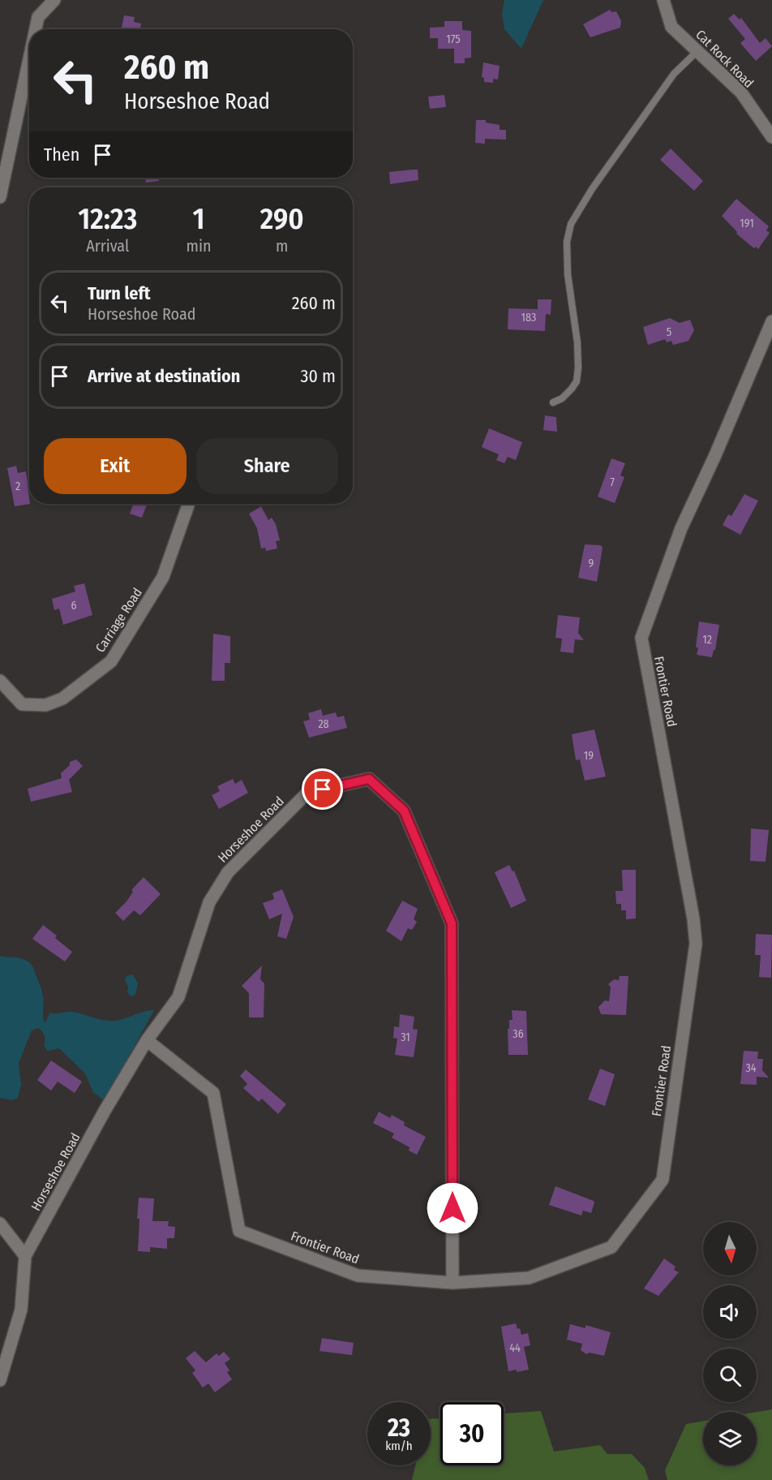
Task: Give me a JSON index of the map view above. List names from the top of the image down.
{
  "streets": {
    "street": [
      "Cat Rock Road",
      "Carriage Road",
      "Frontier Road",
      "Horseshoe Road"
    ]
  },
  "crossings": [
    ["Frontier Road", "Horseshoe Road"]
  ],
  "house_numbers": [
    "175",
    "191",
    "183",
    "5",
    "7",
    "2",
    "9",
    "6",
    "12",
    "28",
    "19",
    "36",
    "31",
    "34",
    "44"
  ],
  "north": "bottom",
  "page": {
    "turn": ["260 m", "Horseshoe Road"],
    "then": "Then",
    "eta": [
      "12:23",
      "Arrival",
      "1",
      "min",
      "290",
      "m"
    ],
    "list": [
      {
        "name": "Turn left",
        "note": "Horseshoe Road",
        "value": "260 m"
      },
      {
        "name": "Arrive at destination",
        "value": "30 m"
      }
    ],
    "buttons": ["Exit", "Share"],
    "speed": "23 km/h",
    "limit": "30"
  }
}
